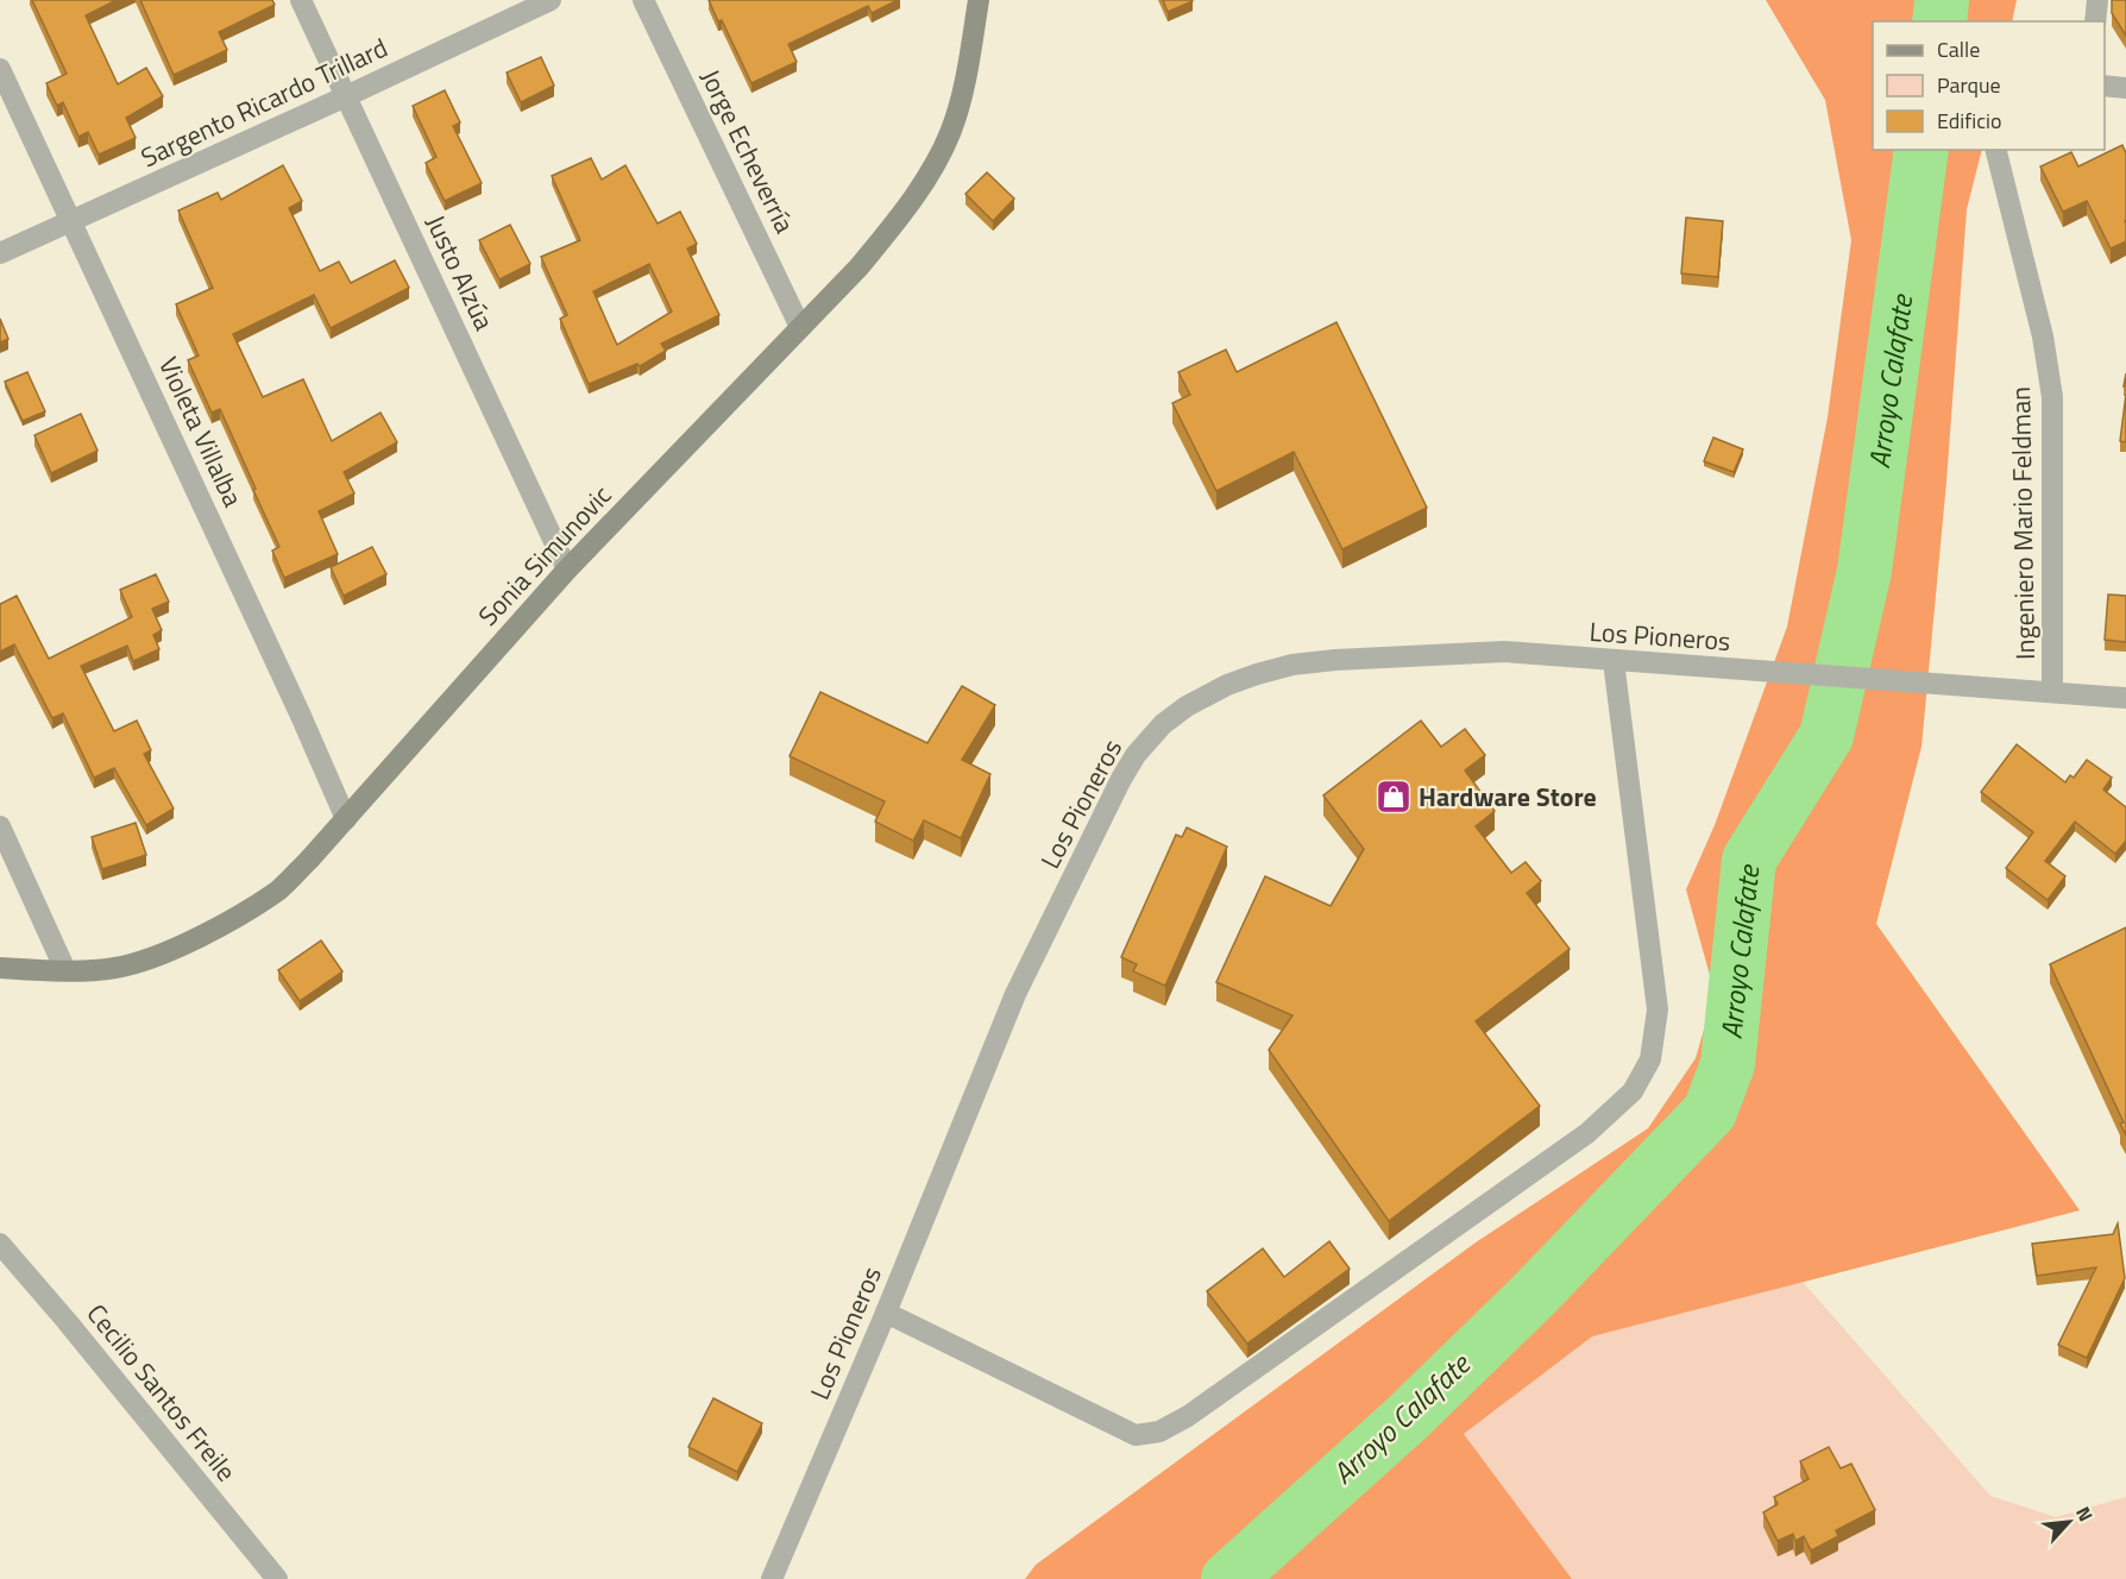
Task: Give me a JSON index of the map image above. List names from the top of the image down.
{
  "streets": {
    "street": [
      "Sargento Ricardo Trillard",
      "Jorge Echeverría",
      "Justo Alzúa",
      "Violeta Villalba",
      "Ingeniero Mario Feldman",
      "Sonia Simunovic",
      "Los Pioneros",
      "Cecilio Santos Freile"
    ]
  },
  "crossings": [
    ["Sargento Ricardo Trillard", "Justo Alzúa"],
    ["Sargento Ricardo Trillard", "Violeta Villalba"],
    ["Jorge Echeverría", "Sonia Simunovic"],
    ["Justo Alzúa", "Sonia Simunovic"],
    ["Violeta Villalba", "Sonia Simunovic"],
    ["Ingeniero Mario Feldman", "Los Pioneros"]
  ],
  "water": ["Arroyo Calafate"],
  "places": {
    "shop": ["Hardware Store"]
  },
  "legend": ["Calle", "Parque", "Edificio"],
  "north": "top right"
}
